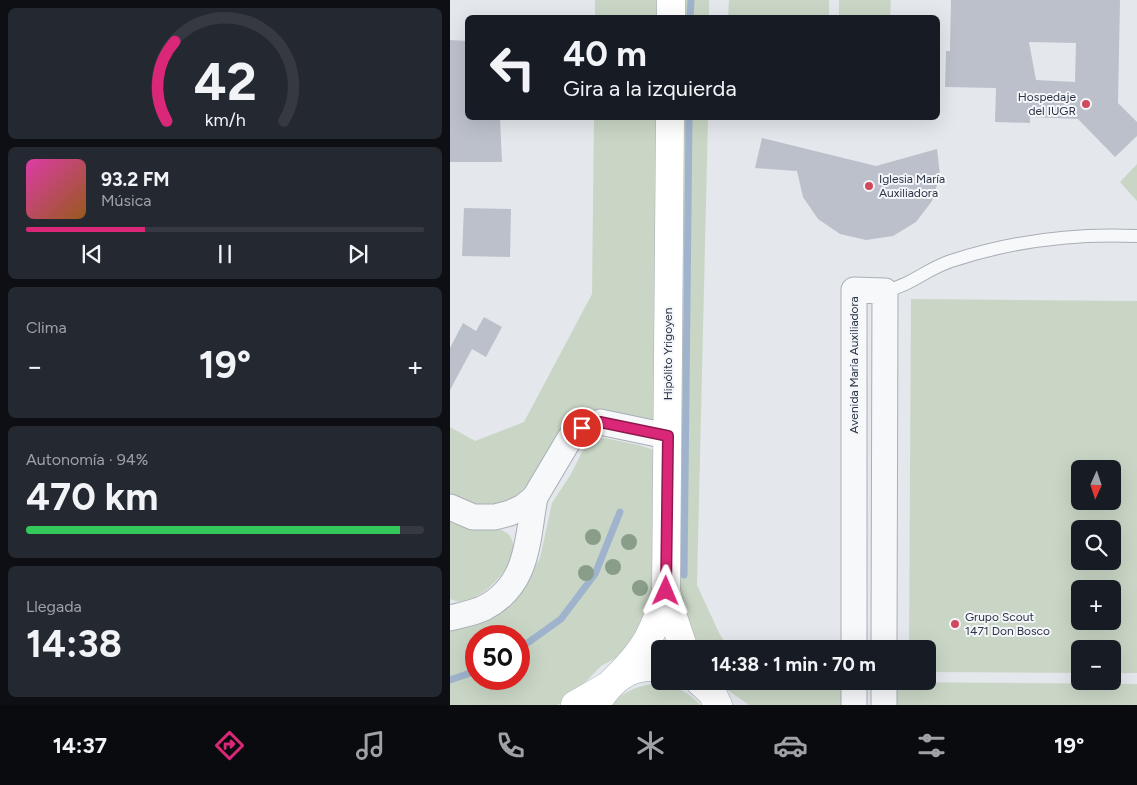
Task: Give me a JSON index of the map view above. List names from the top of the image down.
{
  "streets": {
    "main road": ["Hipólito Yrigoyen"],
    "street": ["Avenida María Auxiliadora"]
  },
  "places": ["Hospedaje del IUGR", "Iglesia María Auxiliadora", "Grupo Scout 1471 Don Bosco"],
  "north": "bottom",
  "page": {
    "turn": ["40 m", "Gira a la izquierda"],
    "song": ["93.2 FM", "Música"],
    "tile": [
      "Clima",
      ["Autonomía · 94%", "470 km"],
      ["Llegada", "14:38"]
    ],
    "heat": ["−", "19°", "+"],
    "map_buttons": ["+", "−"],
    "limit": "50",
    "trip": "14:38 · 1 min · 70 m",
    "tabs": ["14:37", "19°"],
    "gauge": ["42", "km/h"]
  }
}
